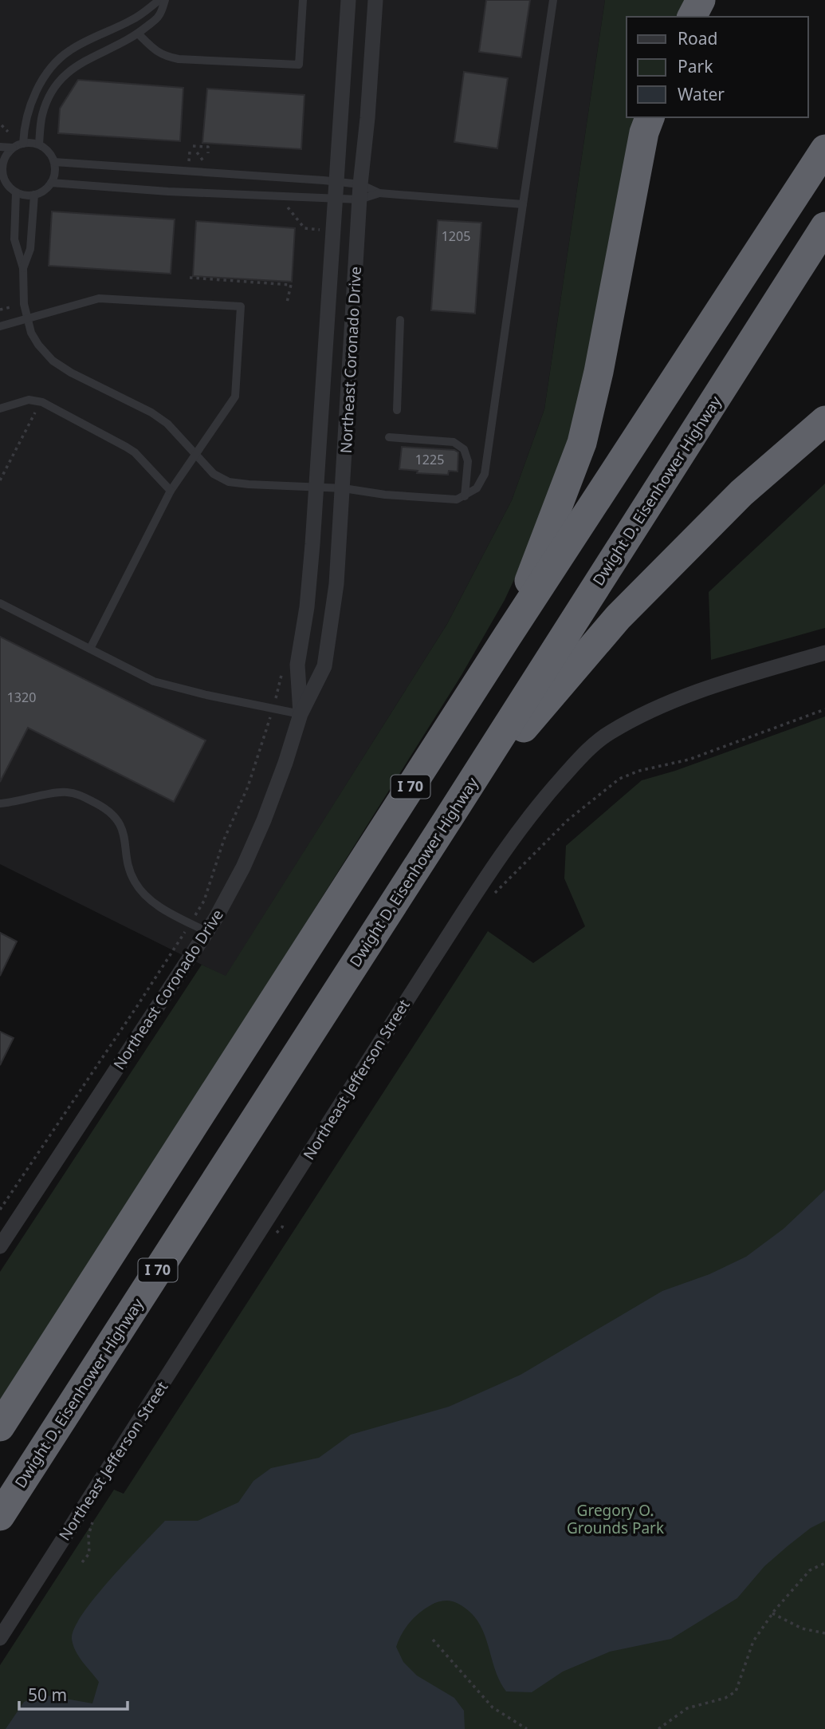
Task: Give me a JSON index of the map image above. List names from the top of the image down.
{
  "streets": {
    "highway": ["Dwight D. Eisenhower Highway", "I 70"],
    "street": ["Northeast Coronado Drive", "Northeast Jefferson Street"]
  },
  "parks": ["Gregory O. Grounds Park"],
  "house_numbers": ["1205", "1225", "1320"],
  "legend": ["Road", "Park", "Water"],
  "scale_bar": "50 m"
}
